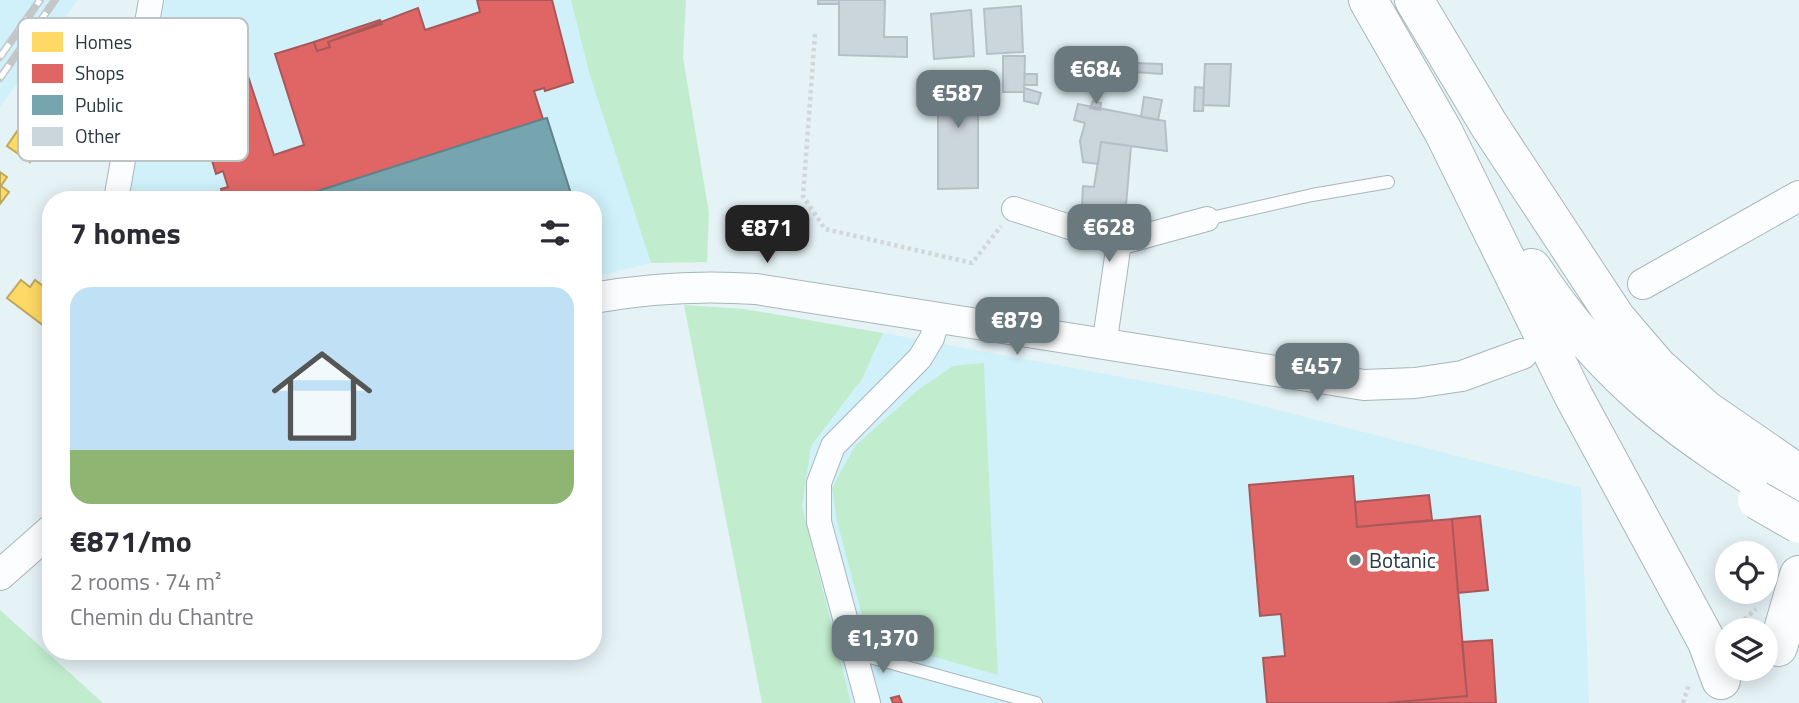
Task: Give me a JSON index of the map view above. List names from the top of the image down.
{
  "places": ["Botanic"],
  "legend": [
    "Homes",
    "Shops",
    "Public",
    "Other"
  ],
  "page": {
    "price": [
      "€684",
      "€587",
      "€628",
      "€871",
      "€879",
      "€457",
      "€1,370"
    ],
    "heading": "7 homes",
    "list": [
      {
        "name": "€871/mo",
        "note": "2 rooms · 74 m² · Chemin du Chantre"
      }
    ]
  }
}
